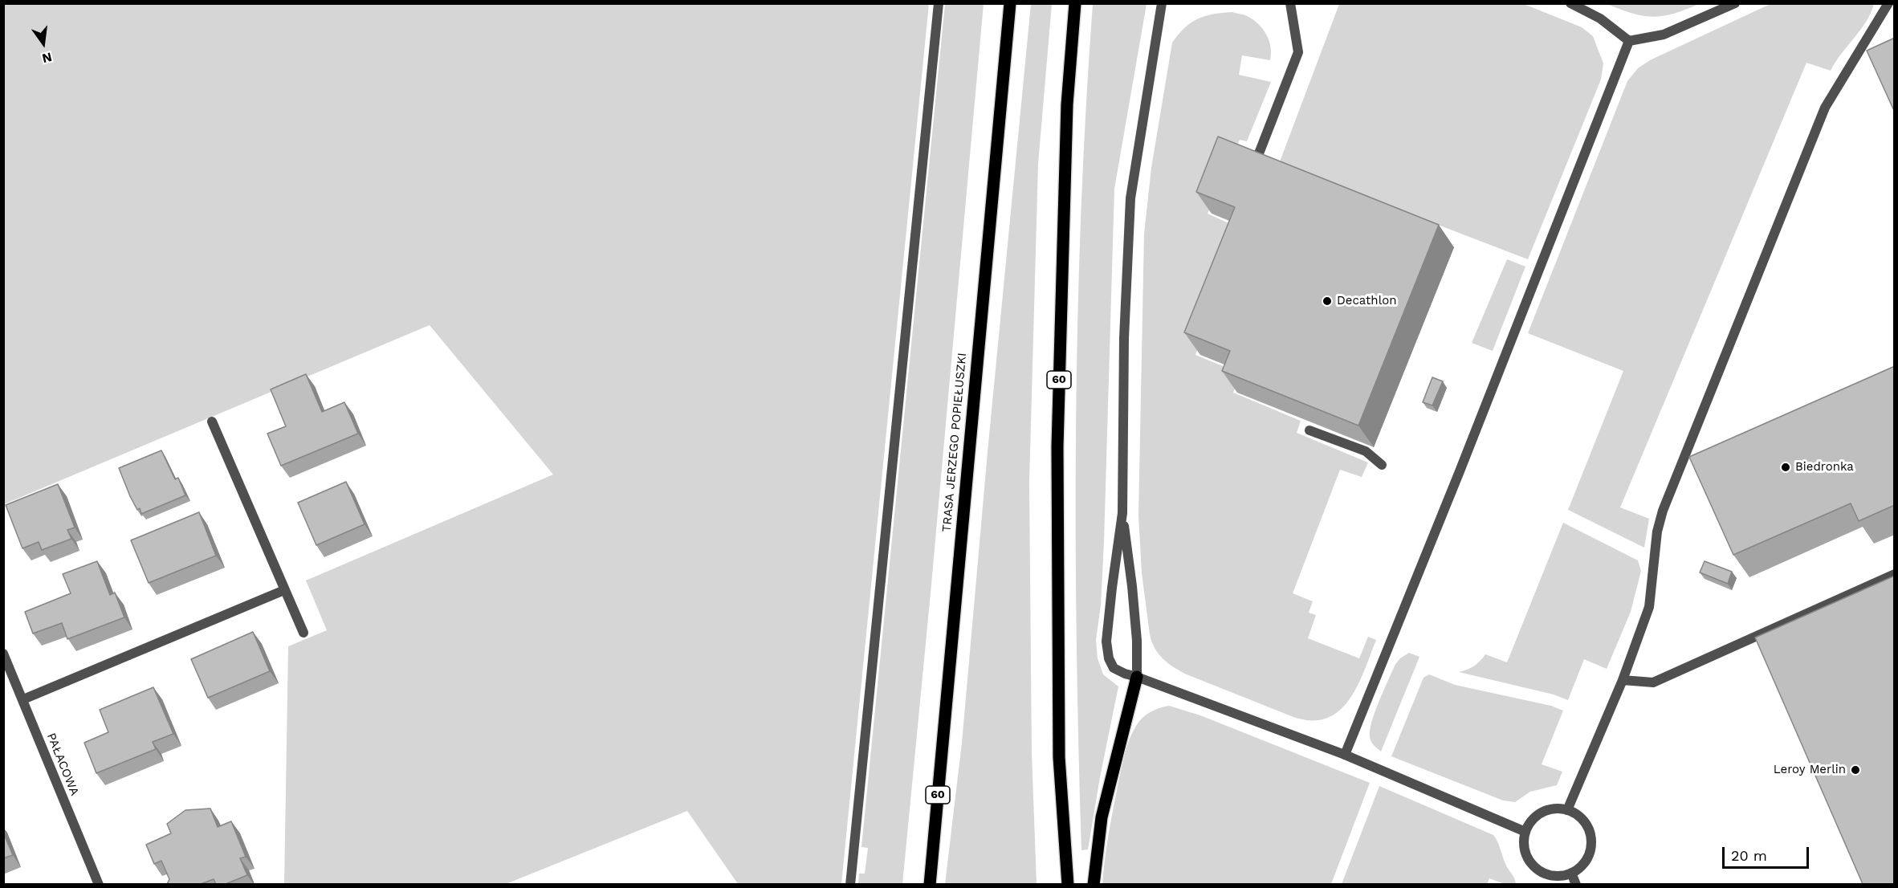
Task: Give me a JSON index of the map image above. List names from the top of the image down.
{
  "streets": {
    "main road": ["60", "TRASA JERZEGO POPIEŁUSZKI"],
    "street": ["PAŁACOWA"]
  },
  "places": ["Decathlon", "Biedronka", "Leroy Merlin"],
  "scale_bar": "20 m",
  "north": "bottom"
}
